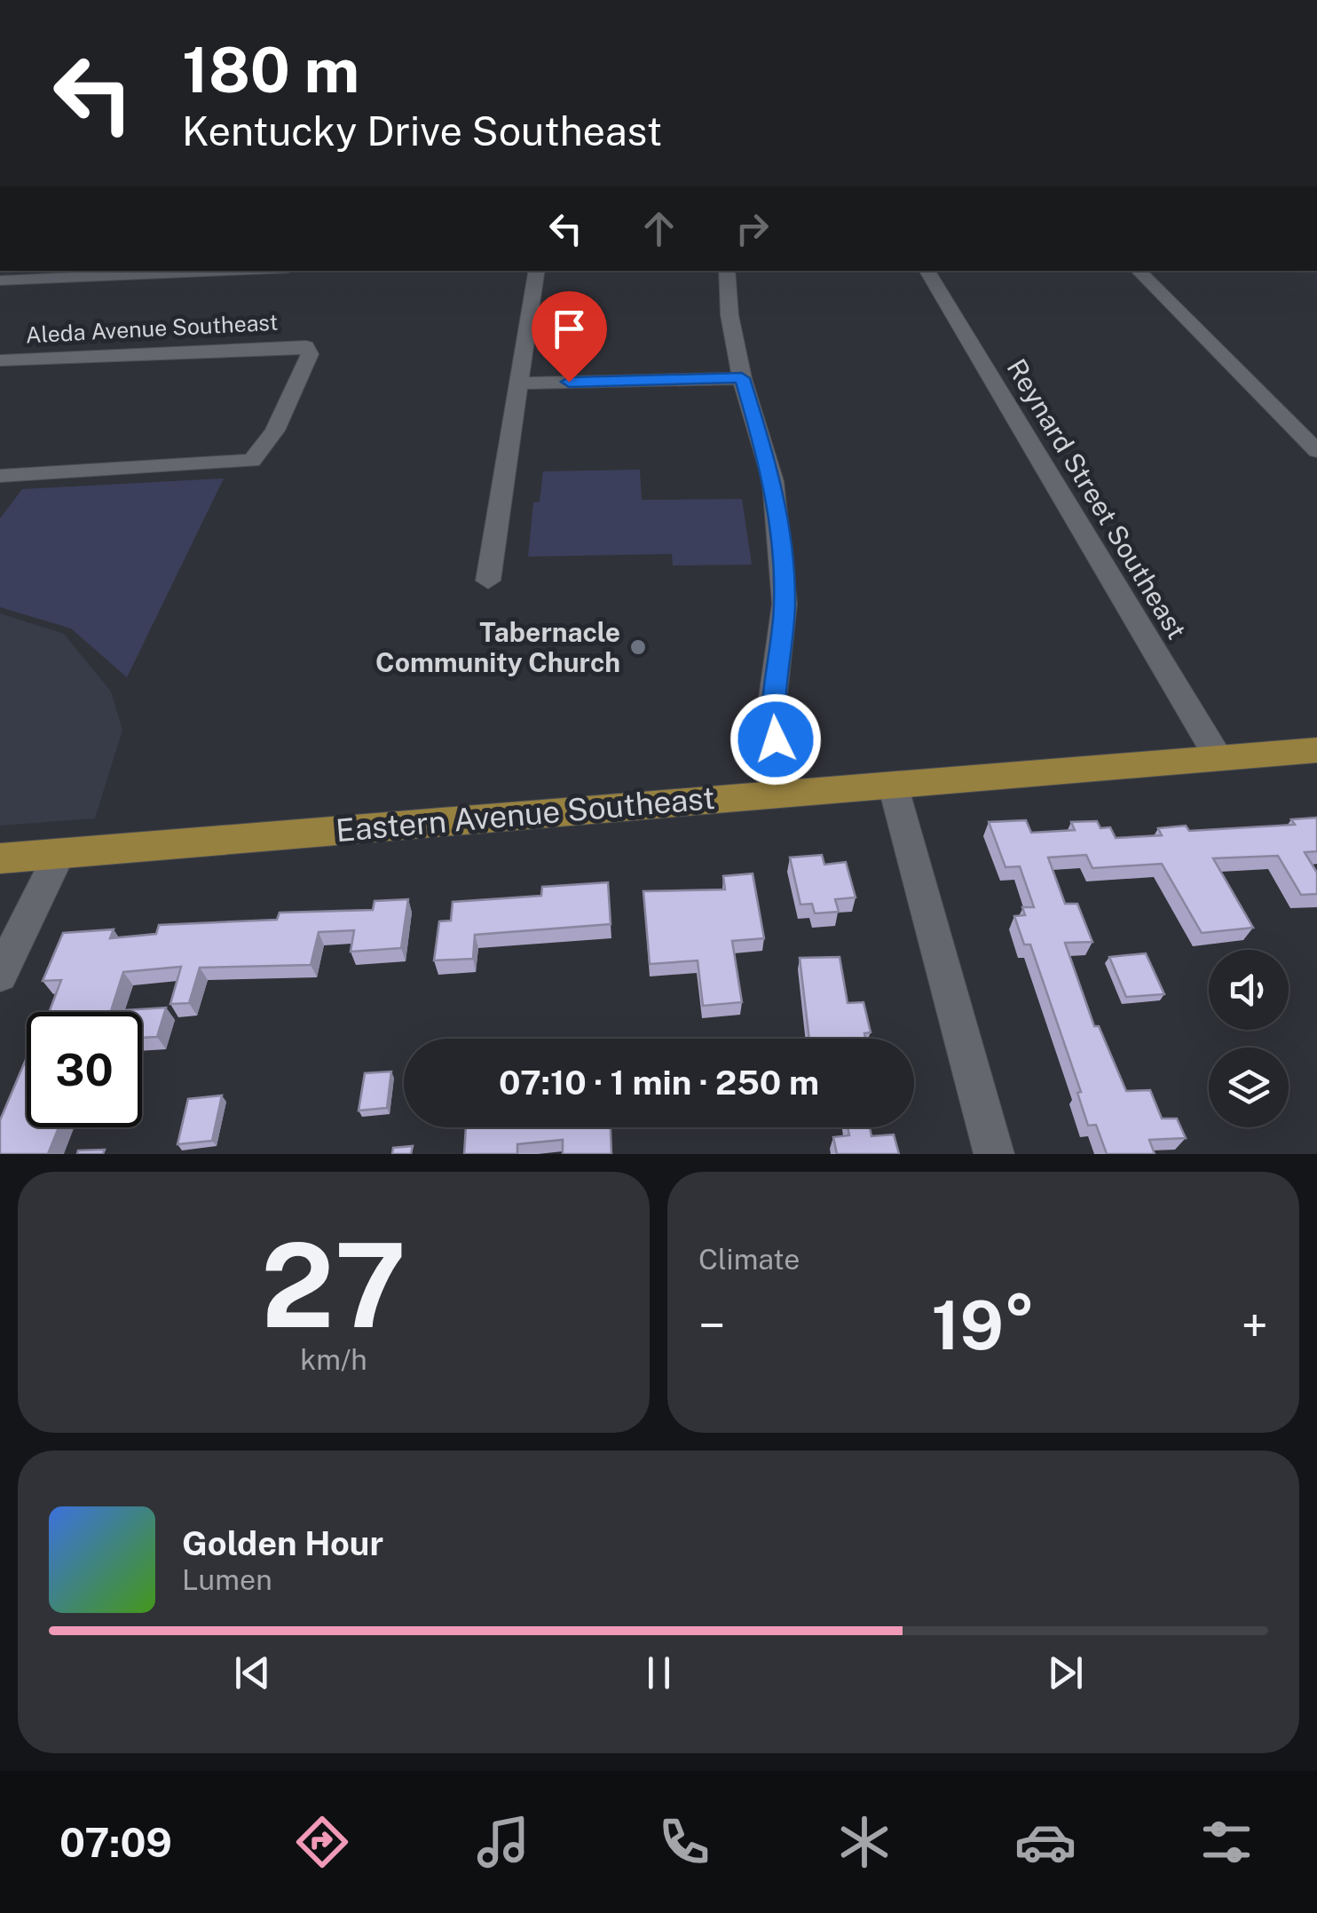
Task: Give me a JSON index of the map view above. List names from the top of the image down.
{
  "streets": {
    "main road": ["Eastern Avenue Southeast"],
    "street": ["Aleda Avenue Southeast", "Reynard Street Southeast"]
  },
  "crossings": [
    ["Reynard Street Southeast", "Eastern Avenue Southeast"]
  ],
  "places": ["Tabernacle Community Church"],
  "page": {
    "turn": ["180 m", "Kentucky Drive Southeast"],
    "limit": "30",
    "trip": "07:10 · 1 min · 250 m",
    "tile": [
      ["27", "km/h"],
      "Climate"
    ],
    "heat": ["−", "19°", "+"],
    "song": ["Golden Hour", "Lumen"],
    "tabs": "07:09"
  }
}
